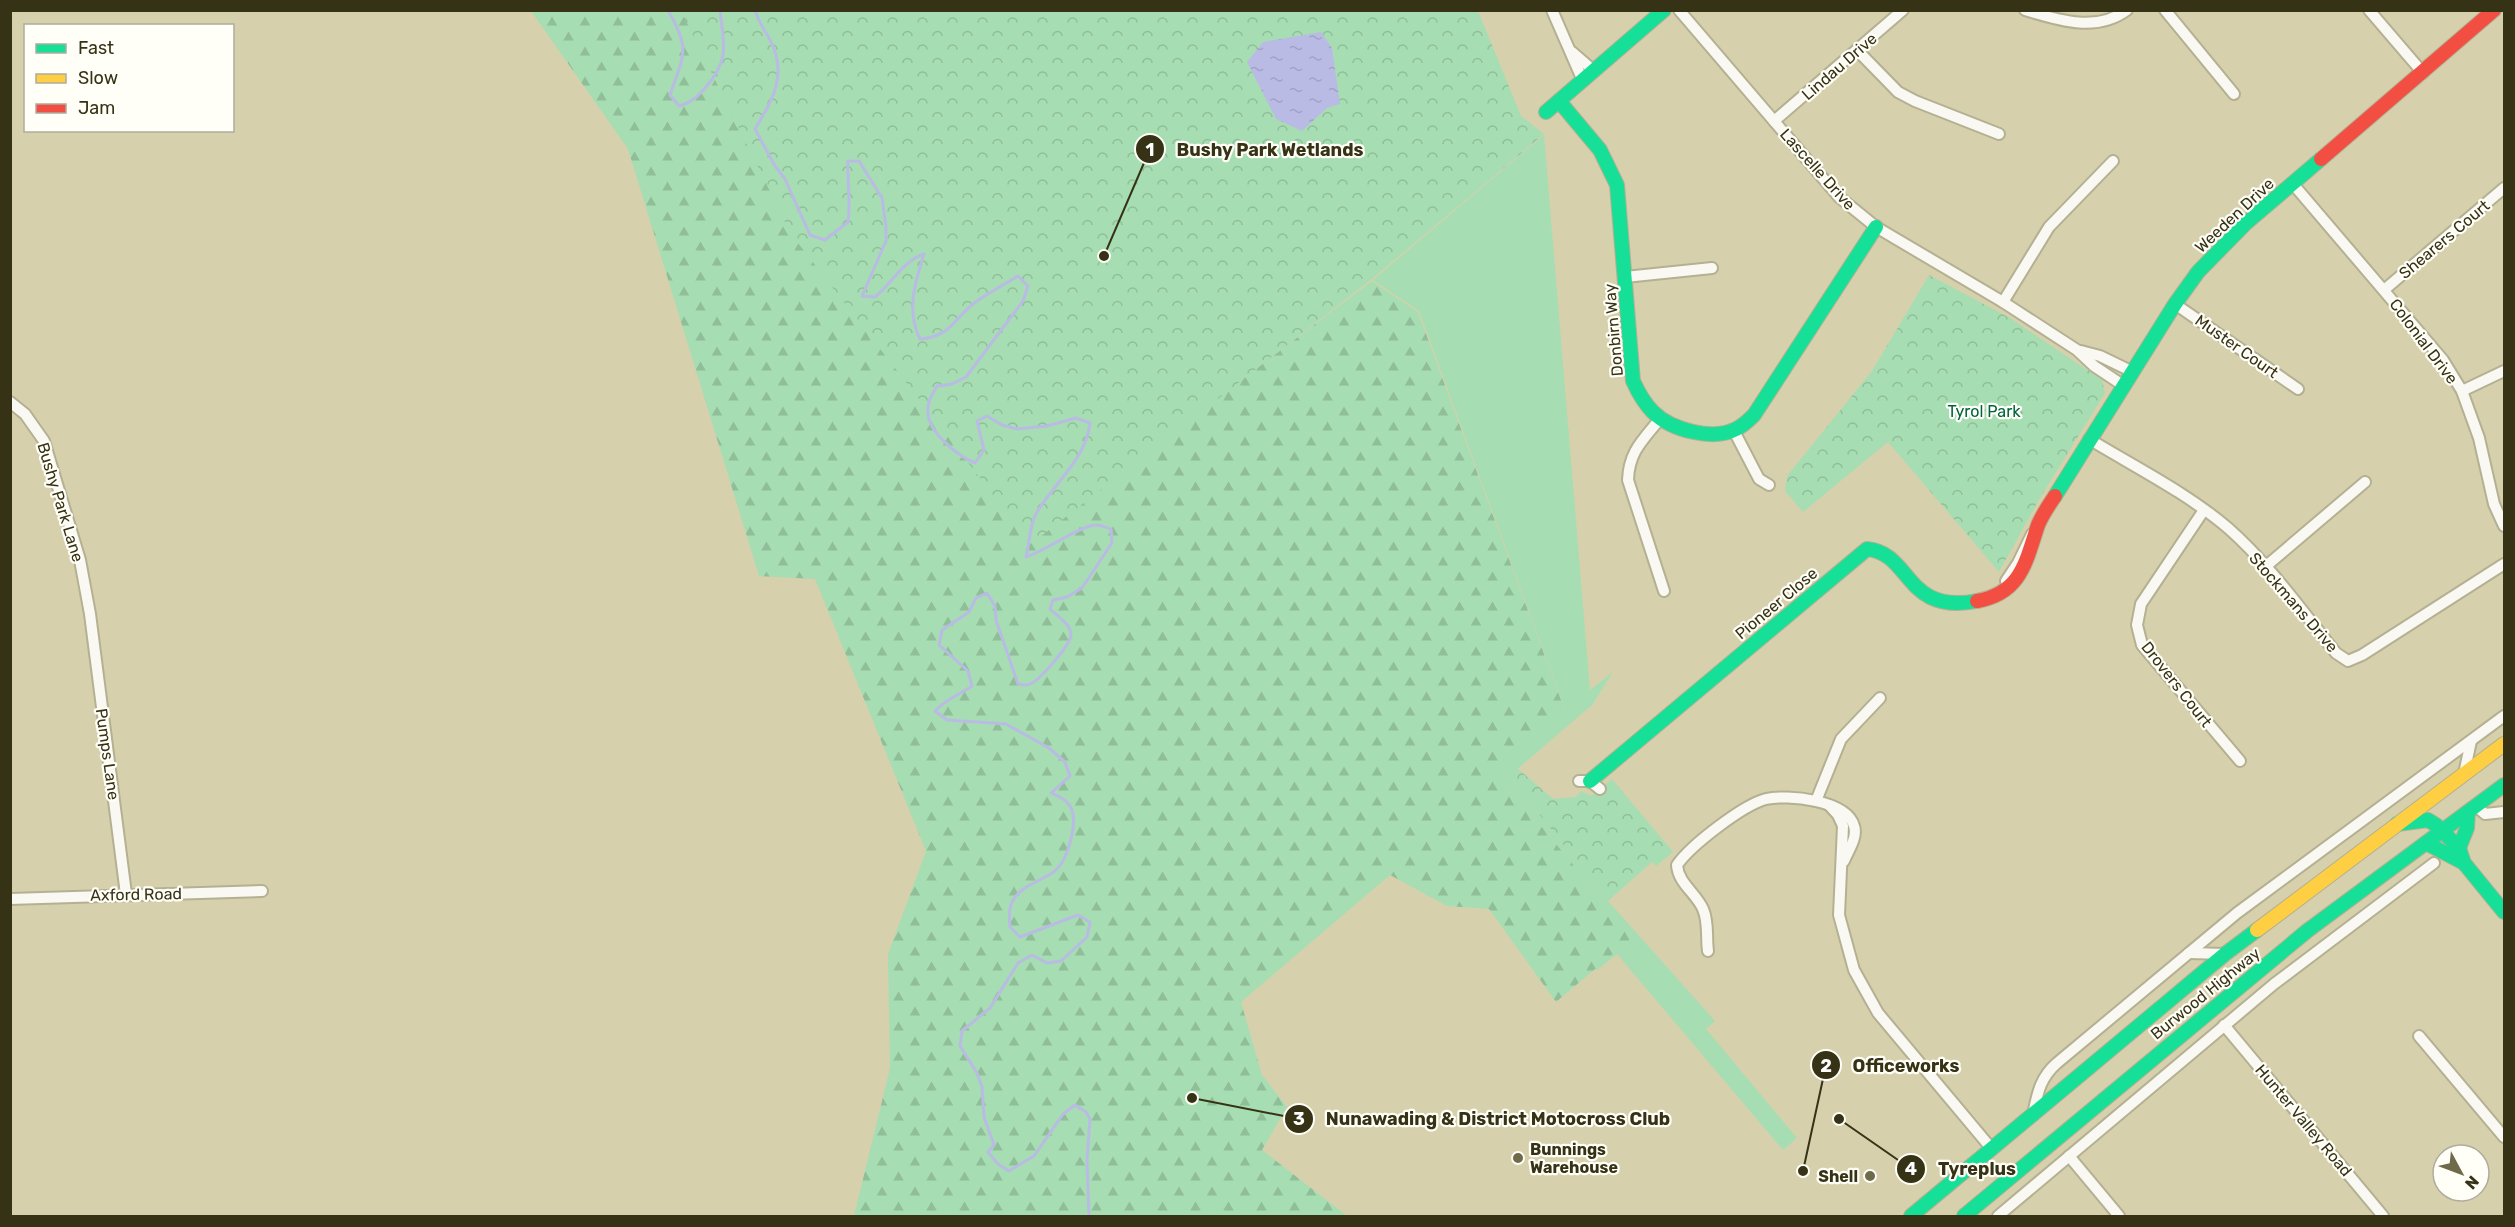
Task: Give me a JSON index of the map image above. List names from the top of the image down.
{
  "streets": {
    "main road": [
      "Weeden Drive",
      "Donbirn Way",
      "Pioneer Close",
      "Burwood Highway"
    ],
    "street": [
      "Lindau Drive",
      "Lascelle Drive",
      "Shearers Court",
      "Colonial Drive",
      "Muster Court",
      "Bushy Park Lane",
      "Stockmans Drive",
      "Drovers Court",
      "Pumps Lane",
      "Axford Road",
      "Hunter Valley Road"
    ]
  },
  "crossings": [
    ["Lindau Drive", "Lascelle Drive"],
    ["Lascelle Drive", "Weeden Drive"],
    ["Weeden Drive", "Colonial Drive"],
    ["Weeden Drive", "Muster Court"],
    ["Weeden Drive", "Stockmans Drive"],
    ["Weeden Drive", "Pioneer Close"],
    ["Shearers Court", "Colonial Drive"],
    ["Bushy Park Lane", "Pumps Lane"],
    ["Stockmans Drive", "Drovers Court"],
    ["Pumps Lane", "Axford Road"]
  ],
  "parks": ["Tyrol Park"],
  "places": [
    "Bushy Park Wetlands",
    "Nunawading & District Motocross Club",
    "Tyreplus",
    "Bunnings Warehouse",
    "Officeworks",
    "Shell"
  ],
  "legend": ["Fast", "Slow", "Jam"],
  "north": "bottom right"
}
